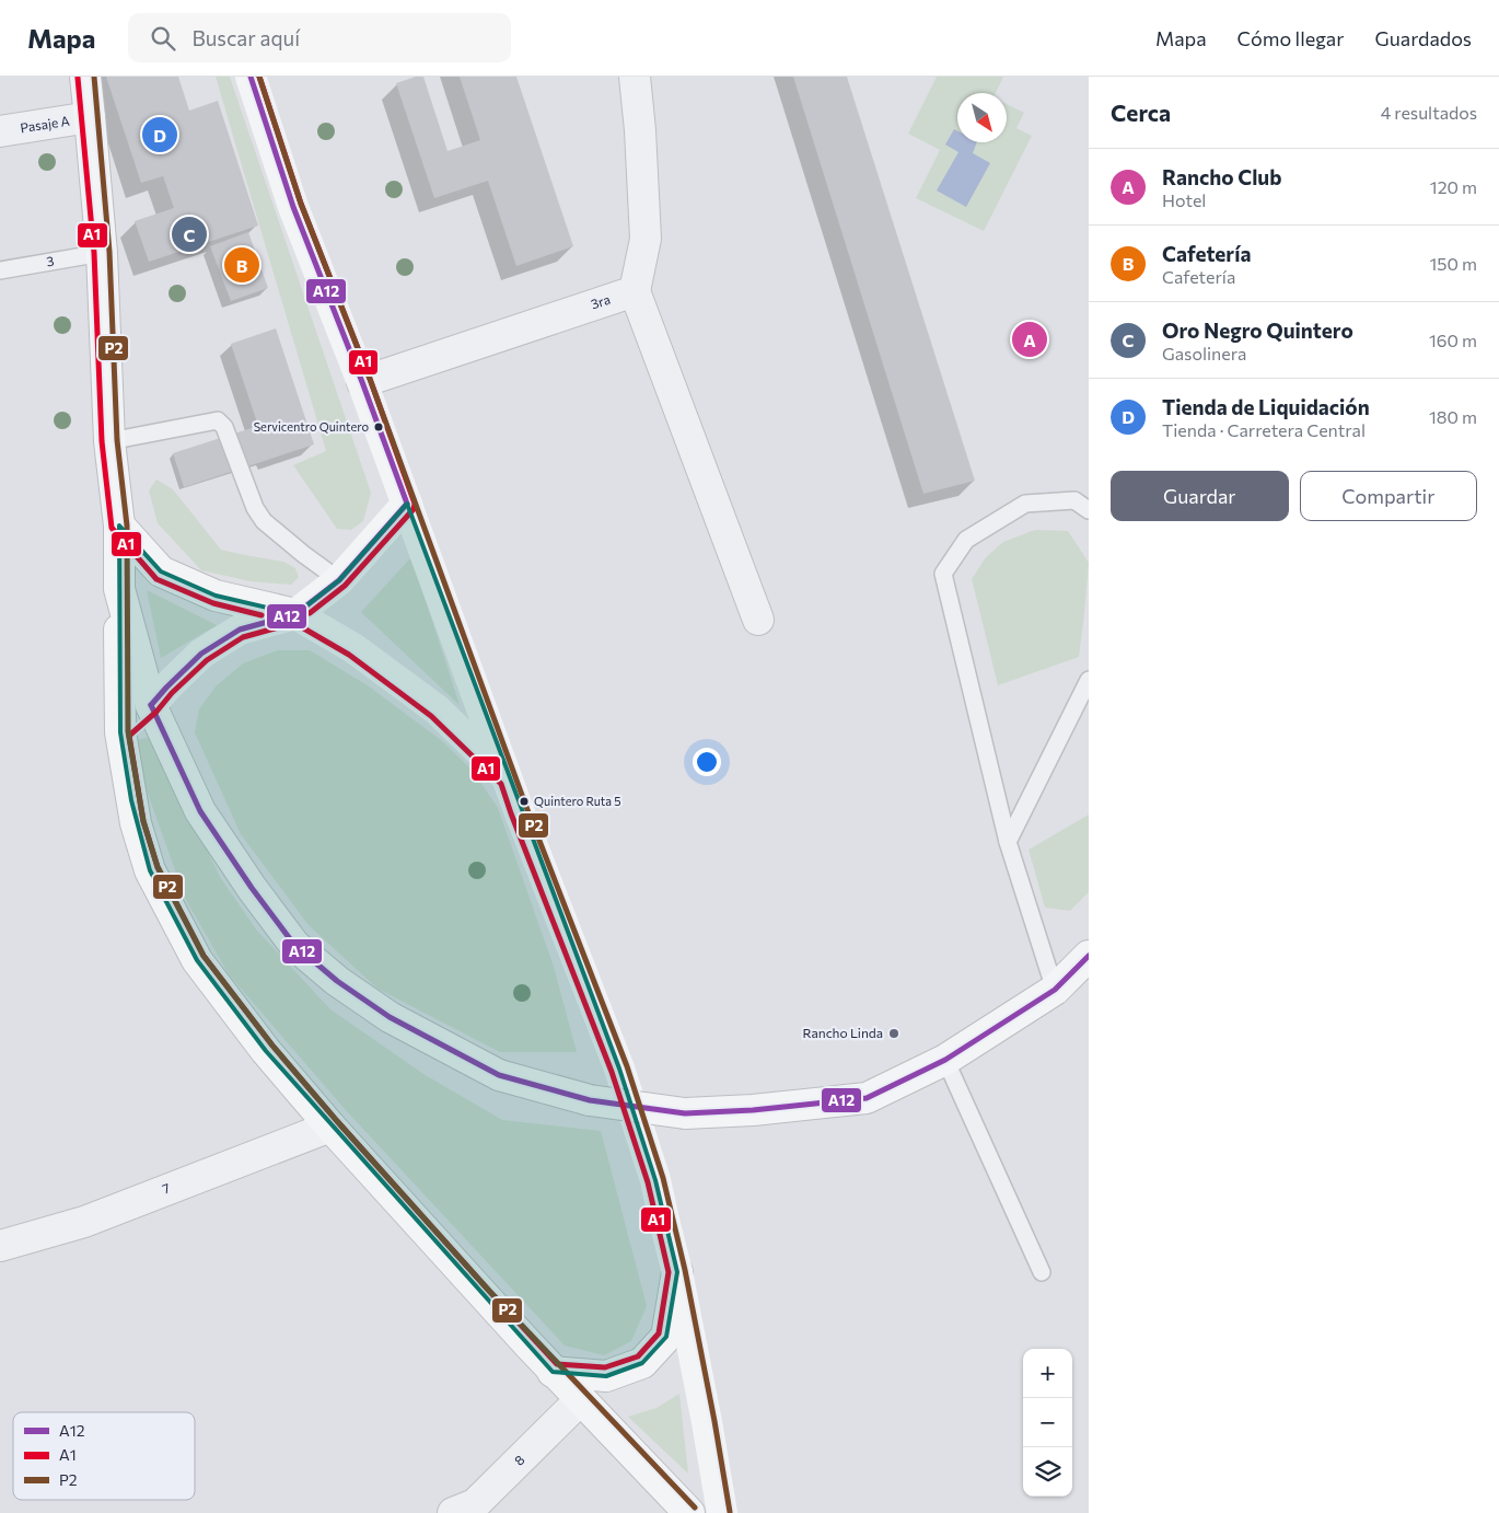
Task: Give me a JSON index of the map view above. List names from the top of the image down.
{
  "streets": {
    "street": [
      "Pasaje A",
      "3ra",
      "7",
      "8"
    ],
    "lane": ["3"]
  },
  "places": ["Servicentro Quintero", "Quintero Ruta 5", "Rancho Linda"],
  "lines": ["transit line A12", "transit line A1", "transit line P2"],
  "legend": ["A12", "A1", "P2"],
  "north": "bottom right",
  "page": {
    "header": "Mapa",
    "search": "Buscar aquí",
    "nav": ["Mapa", "Cómo llegar", "Guardados"],
    "heading": ["Cerca", "4 resultados"],
    "pins": [
      "D",
      "C",
      "B",
      "A"
    ],
    "list": [
      {
        "mark": "A",
        "name": "Rancho Club",
        "note": "Hotel",
        "value": "120 m"
      },
      {
        "mark": "B",
        "name": "Cafetería",
        "note": "Cafetería",
        "value": "150 m"
      },
      {
        "mark": "C",
        "name": "Oro Negro Quintero",
        "note": "Gasolinera",
        "value": "160 m"
      },
      {
        "mark": "D",
        "name": "Tienda de Liquidación",
        "note": "Tienda · Carretera Central",
        "value": "180 m"
      }
    ],
    "buttons": ["Guardar", "Compartir"],
    "map_buttons": ["+", "−"]
  }
}
